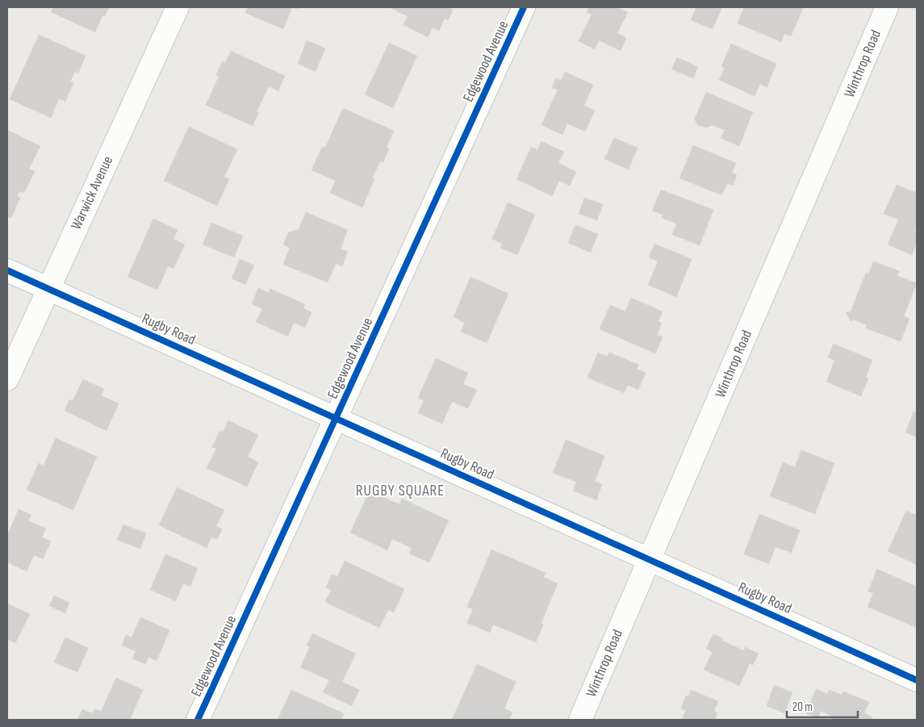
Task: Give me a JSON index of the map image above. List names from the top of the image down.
{
  "streets": {
    "street": [
      "Edgewood Avenue",
      "Winthrop Road",
      "Warwick Avenue",
      "Rugby Road"
    ]
  },
  "crossings": [
    ["Edgewood Avenue", "Rugby Road"],
    ["Winthrop Road", "Rugby Road"],
    ["Warwick Avenue", "Rugby Road"]
  ],
  "districts": ["RUGBY SQUARE"],
  "scale_bar": "20 m"
}
